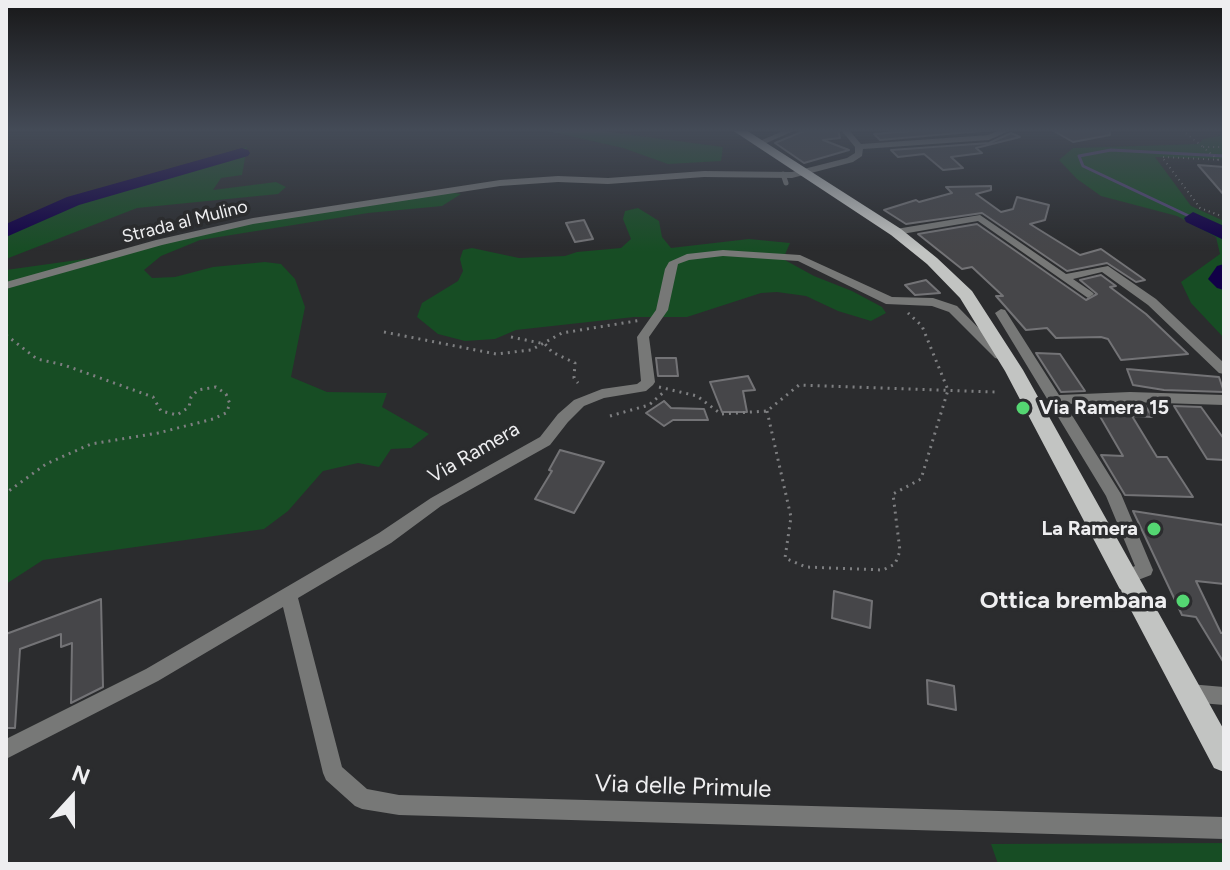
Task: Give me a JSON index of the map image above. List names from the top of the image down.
{
  "streets": {
    "street": ["Strada al Mulino", "Via Ramera", "Via delle Primule"]
  },
  "crossings": [
    ["Via Ramera", "Via delle Primule"]
  ],
  "places": ["Via Ramera 15", "La Ramera", "Ottica brembana"],
  "north": "top"
}
